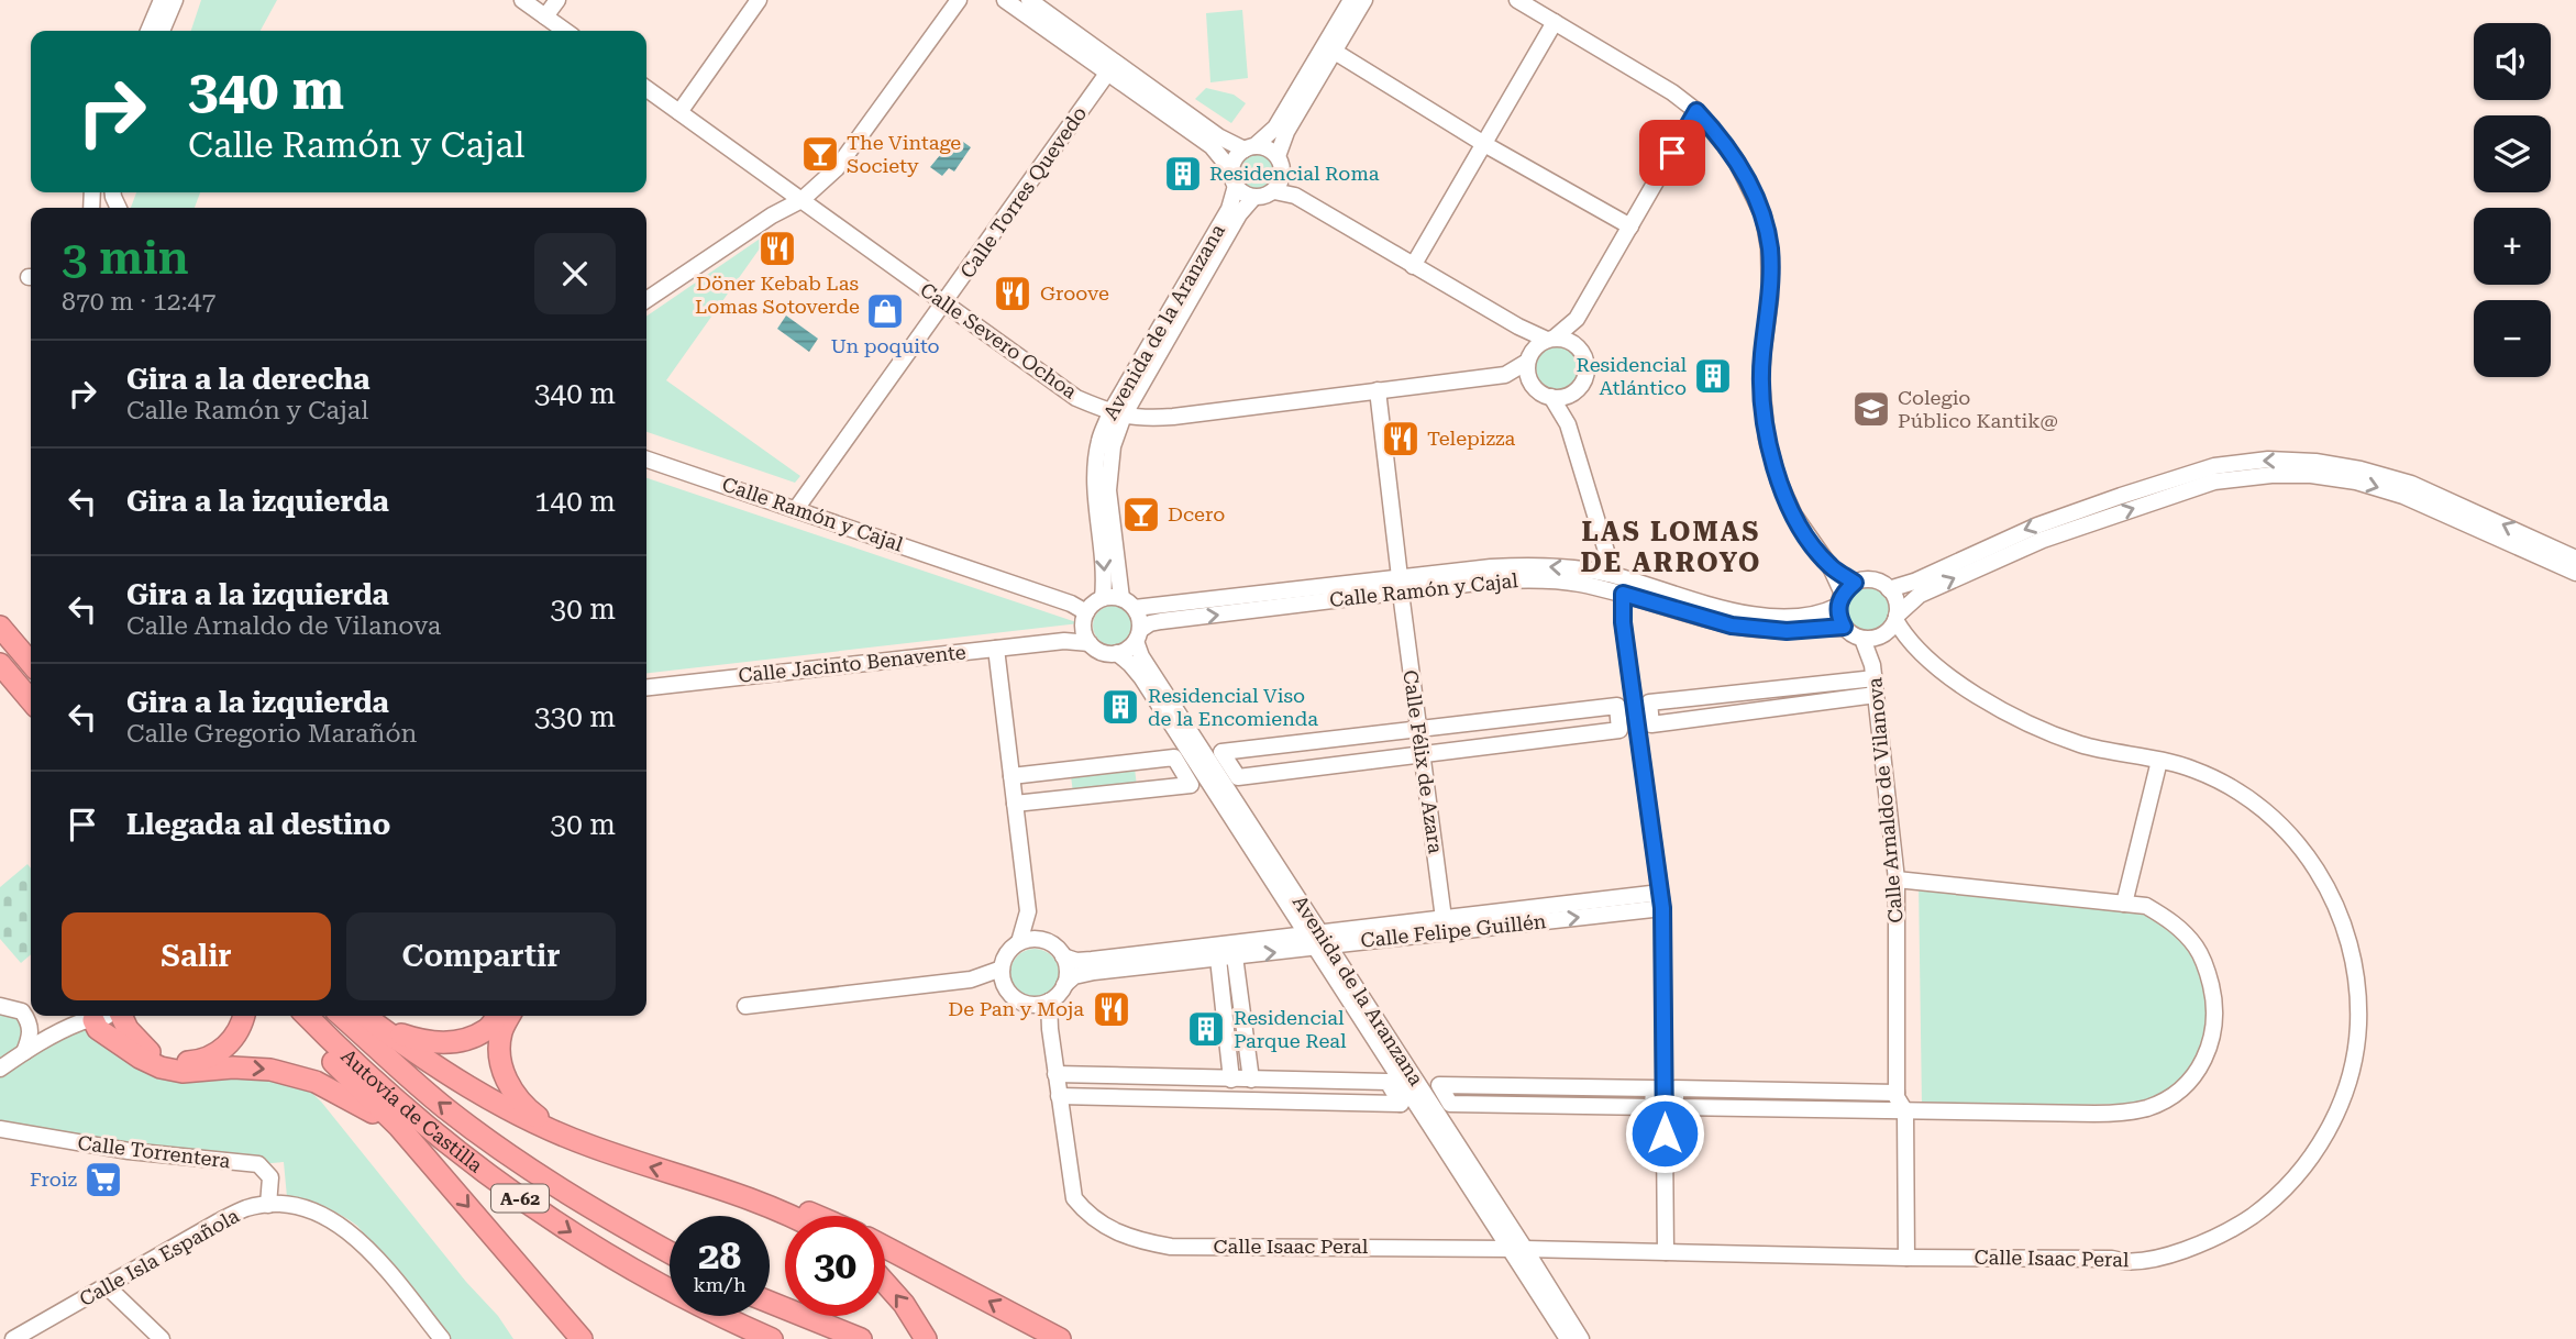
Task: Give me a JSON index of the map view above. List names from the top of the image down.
{
  "streets": {
    "highway": ["Autovía de Castilla", "A-62"],
    "street": [
      "Calle Torres Quevedo",
      "Avenida de la Aranzana",
      "Calle Severo Ochoa",
      "Calle Ramón y Cajal",
      "Calle Jacinto Benavente",
      "Calle Félix de Azara",
      "Calle Arnaldo de Vilanova",
      "Calle Felipe Guillén",
      "Calle Torrentera",
      "Calle Isaac Peral",
      "Calle Isla Española"
    ]
  },
  "crossings": [
    ["Calle Torres Quevedo", "Calle Severo Ochoa"],
    ["Calle Torres Quevedo", "Calle Ramón y Cajal"],
    ["Avenida de la Aranzana", "Calle Severo Ochoa"],
    ["Avenida de la Aranzana", "Calle Ramón y Cajal"],
    ["Avenida de la Aranzana", "Calle Jacinto Benavente"],
    ["Avenida de la Aranzana", "Calle Felipe Guillén"],
    ["Avenida de la Aranzana", "Calle Isaac Peral"],
    ["Calle Severo Ochoa", "Calle Félix de Azara"],
    ["Calle Ramón y Cajal", "Calle Jacinto Benavente"],
    ["Calle Ramón y Cajal", "Calle Félix de Azara"],
    ["Calle Ramón y Cajal", "Calle Arnaldo de Vilanova"],
    ["Calle Ramón y Cajal", "Calle Isaac Peral"],
    ["Calle Félix de Azara", "Calle Felipe Guillén"],
    ["Calle Arnaldo de Vilanova", "Calle Isaac Peral"],
    ["Calle Torrentera", "Calle Isla Española"]
  ],
  "districts": ["LAS LOMAS DE ARROYO"],
  "places": {
    "bar": ["The Vintage Society", "Dcero"],
    "building": [
      "Residencial Roma",
      "Residencial Atlántico",
      "Residencial Viso de la Encomienda",
      "Residencial Parque Real"
    ],
    "restaurant": [
      "Döner Kebab Las Lomas Sotoverde",
      "Groove",
      "Telepizza",
      "De Pan y Moja"
    ],
    "shop": ["Un poquito"],
    "school or university": ["Colegio Público Kantik@"],
    "supermarket": ["Froiz"]
  },
  "page": {
    "map_buttons": ["+", "−"],
    "turn": ["340 m", "Calle Ramón y Cajal"],
    "heading": ["3 min", "870 m · 12:47"],
    "list": [
      {
        "name": "Gira a la derecha",
        "note": "Calle Ramón y Cajal",
        "value": "340 m"
      },
      {
        "name": "Gira a la izquierda",
        "value": "140 m"
      },
      {
        "name": "Gira a la izquierda",
        "note": "Calle Arnaldo de Vilanova",
        "value": "30 m"
      },
      {
        "name": "Gira a la izquierda",
        "note": "Calle Gregorio Marañón",
        "value": "330 m"
      },
      {
        "name": "Llegada al destino",
        "value": "30 m"
      }
    ],
    "buttons": ["Salir", "Compartir"],
    "speed": "28 km/h",
    "limit": "30"
  }
}
